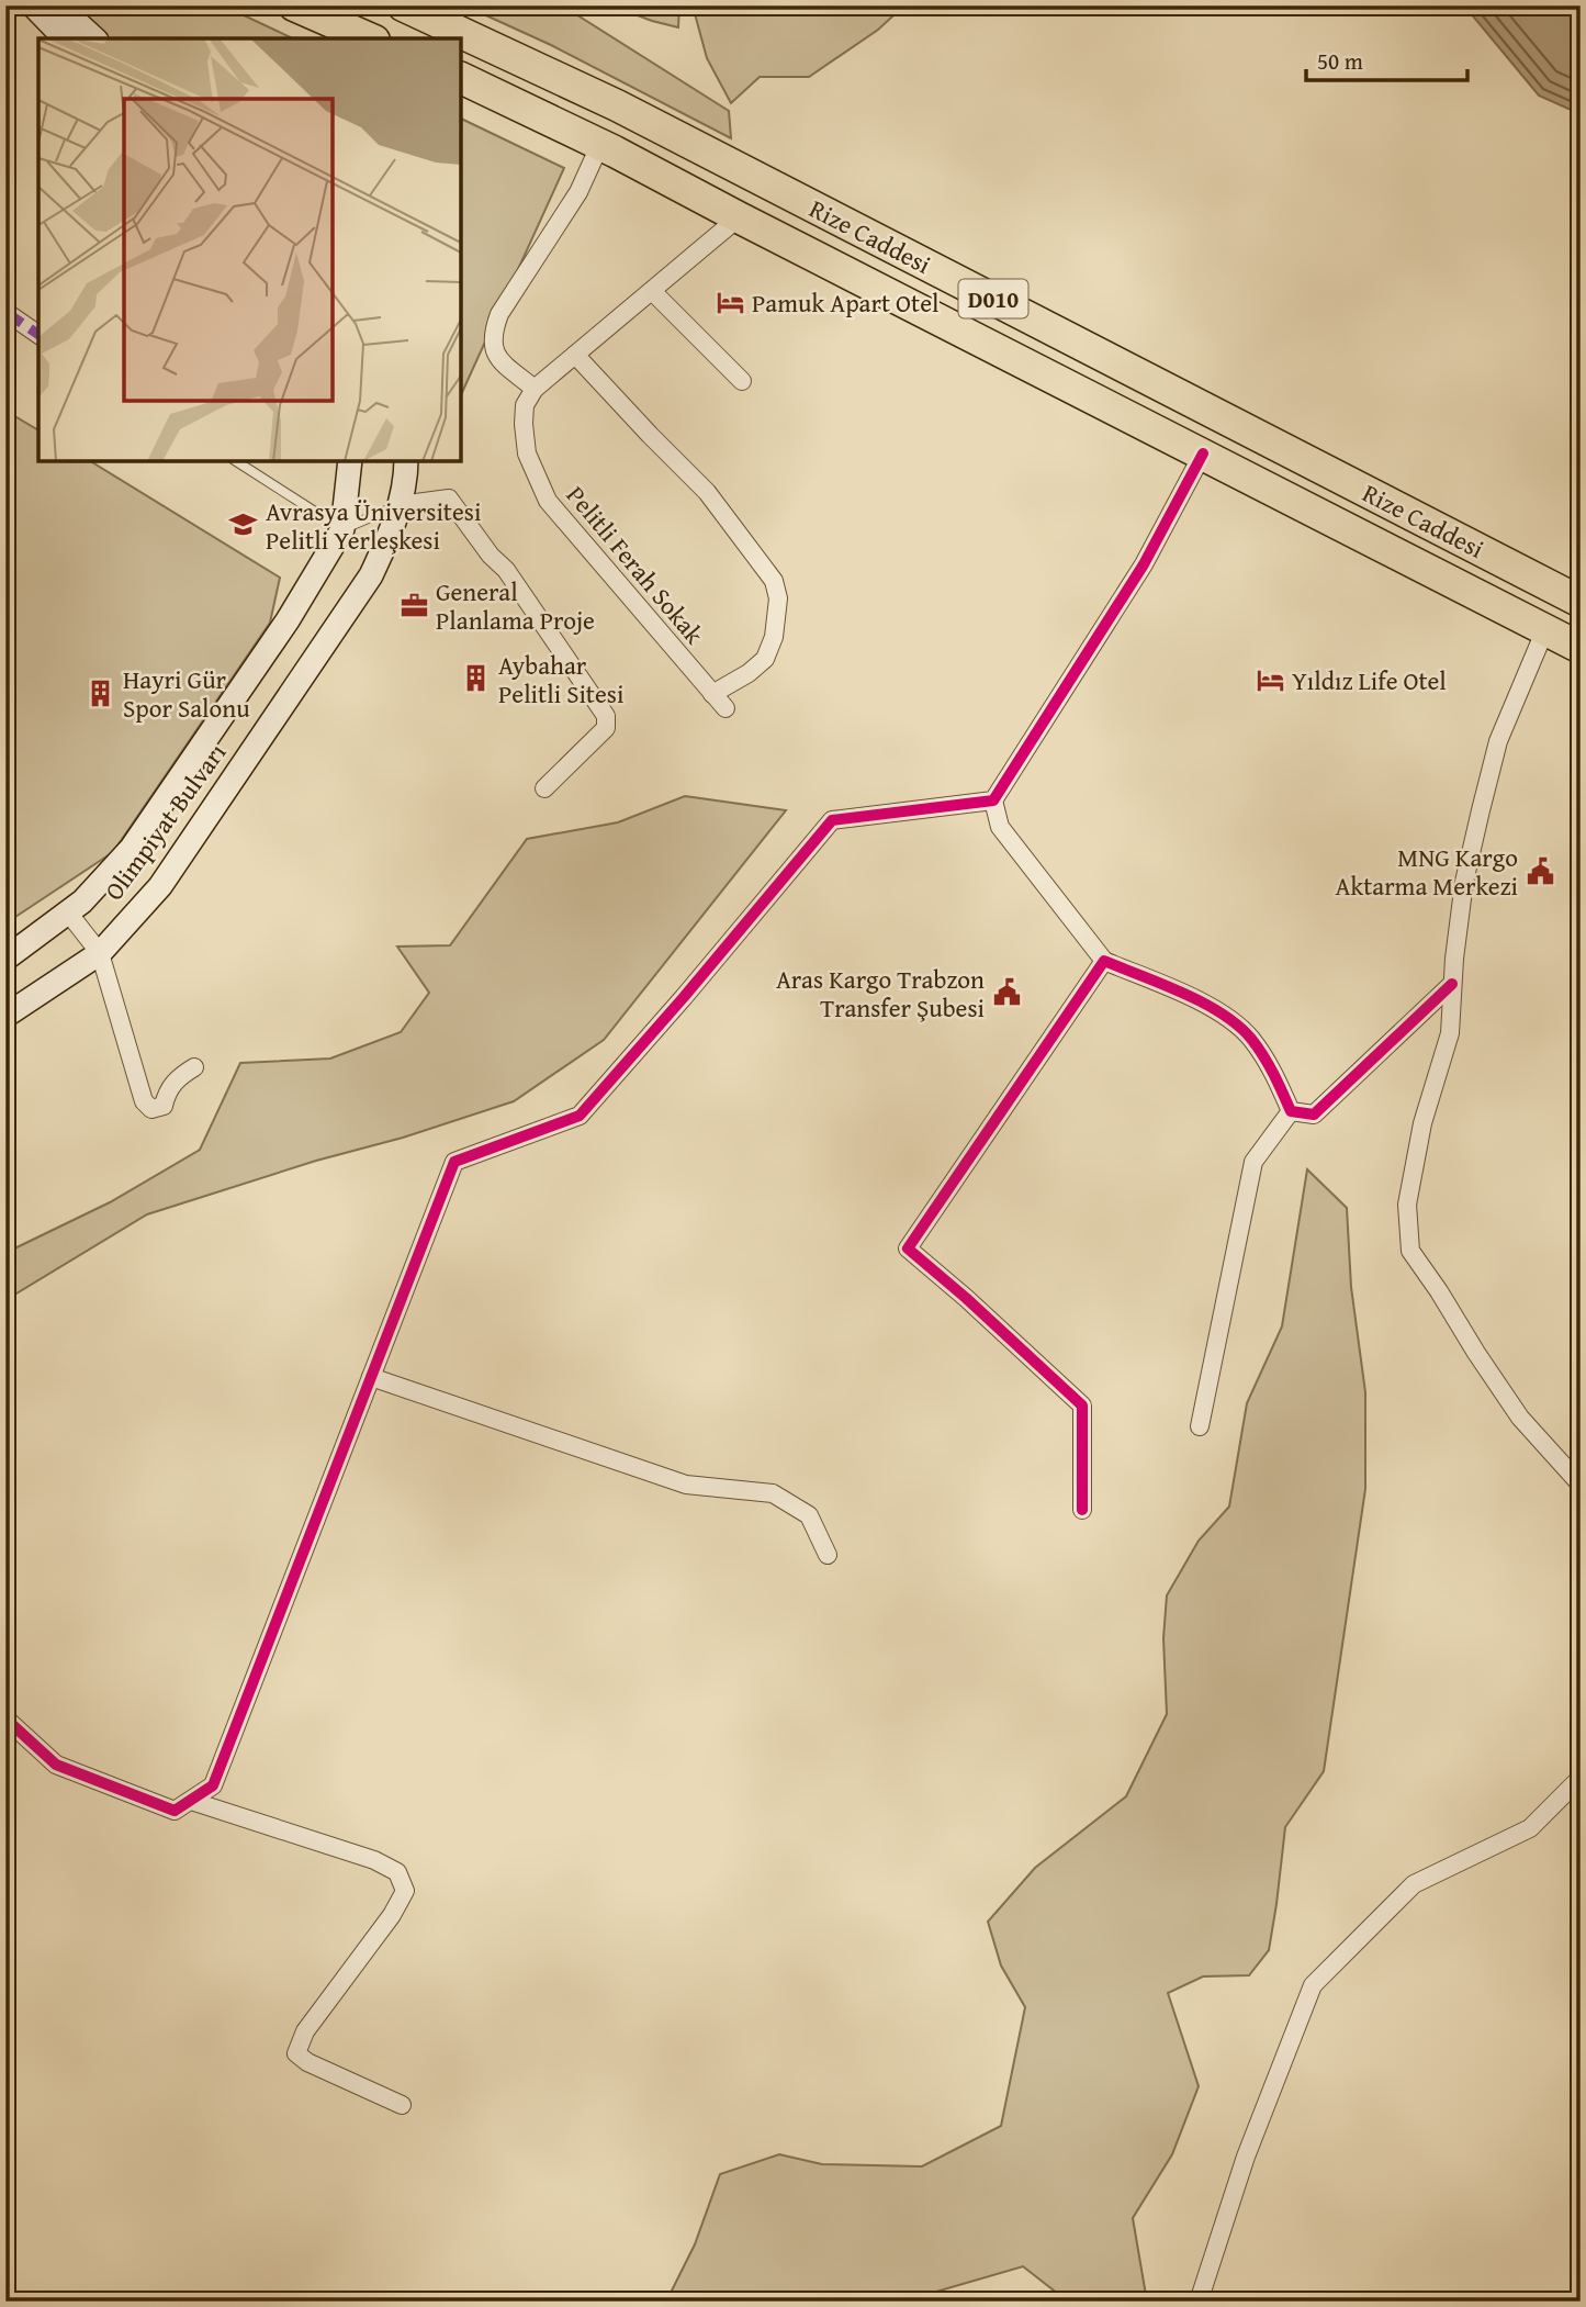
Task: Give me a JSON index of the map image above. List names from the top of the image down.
{
  "streets": {
    "highway": ["Rize Caddesi", "D010"],
    "main road": ["Olimpiyat Bulvarı"],
    "street": ["Pelitli Ferah Sokak"]
  },
  "places": {
    "hotel": ["Pamuk Apart Otel", "Yıldız Life Otel"],
    "school or university": ["Avrasya Üniversitesi Pelitli Yerleşkesi"],
    "office": ["General Planlama Proje"],
    "building": ["Aybahar Pelitli Sitesi", "Hayri Gür Spor Salonu"],
    "public building": ["MNG Kargo Aktarma Merkezi", "Aras Kargo Trabzon Transfer Şubesi"]
  },
  "scale_bar": "50 m"
}
